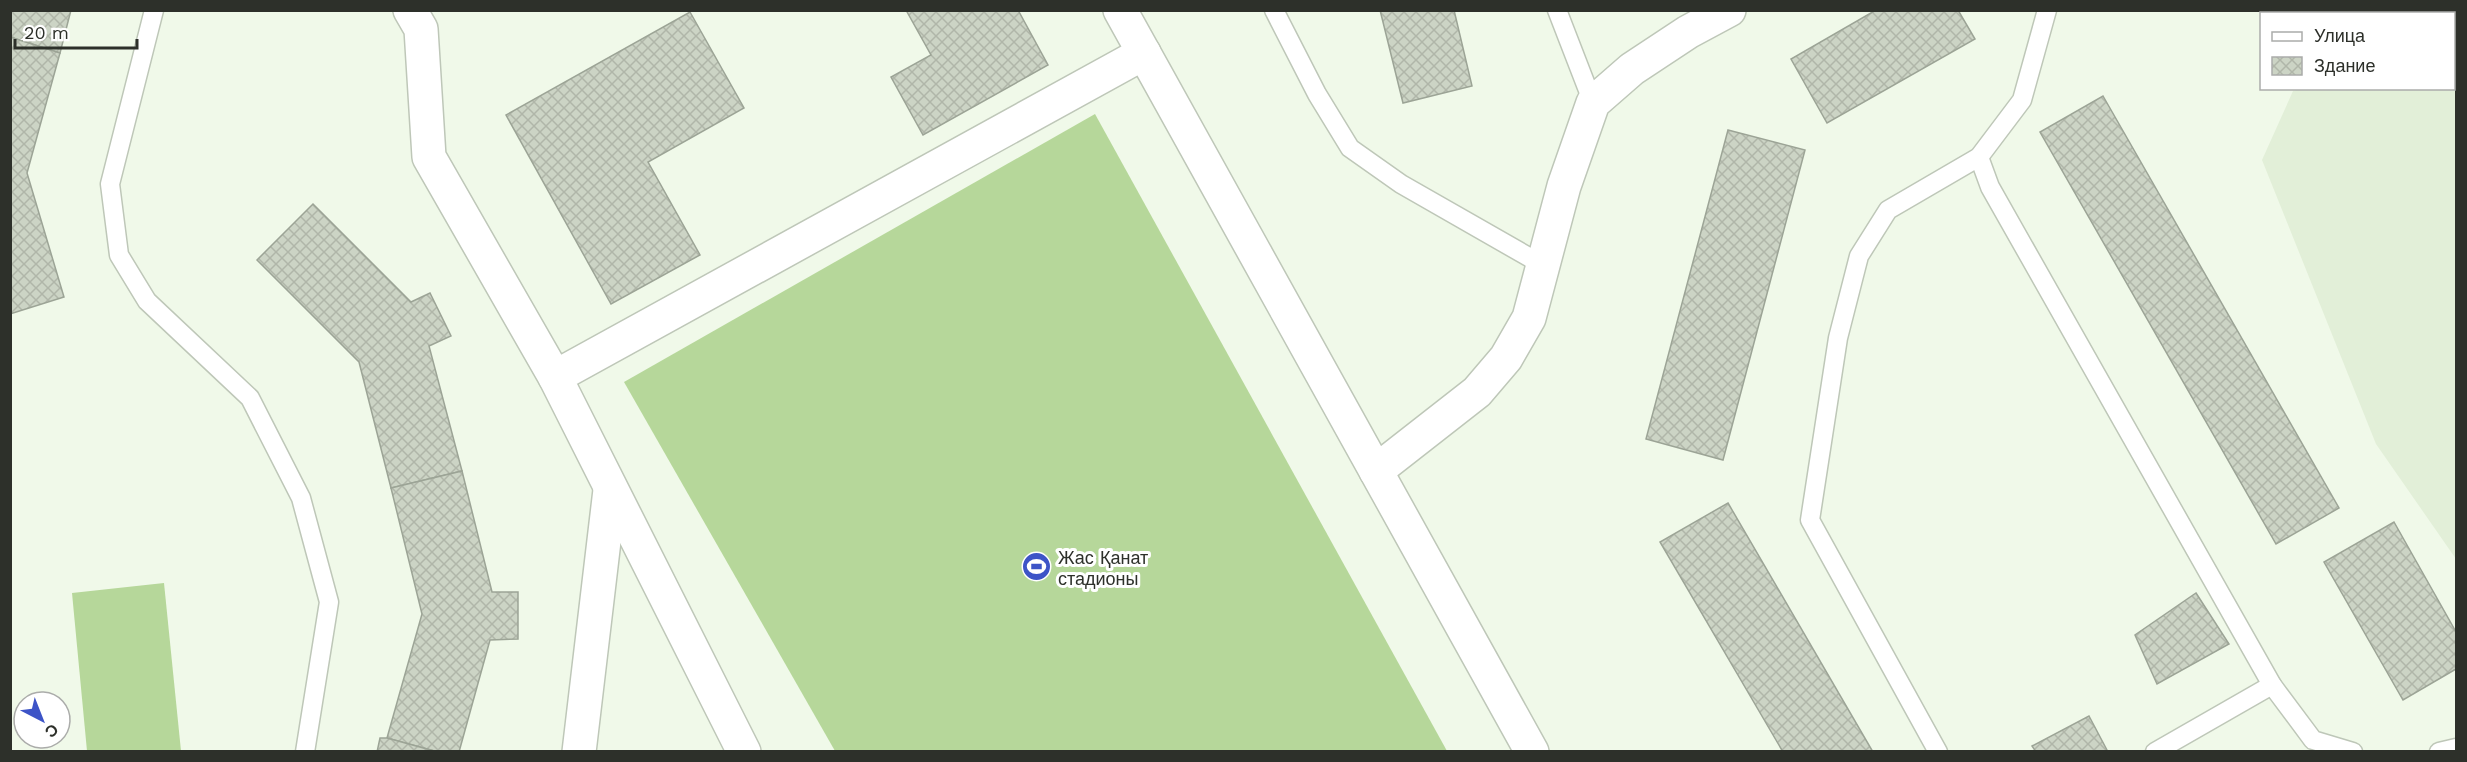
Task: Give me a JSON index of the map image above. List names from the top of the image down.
{
  "places": {
    "sports": ["Жас Қанат стадионы"]
  },
  "legend": ["Улица", "Здание"],
  "scale_bar": "20 m",
  "north": "bottom right"
}
